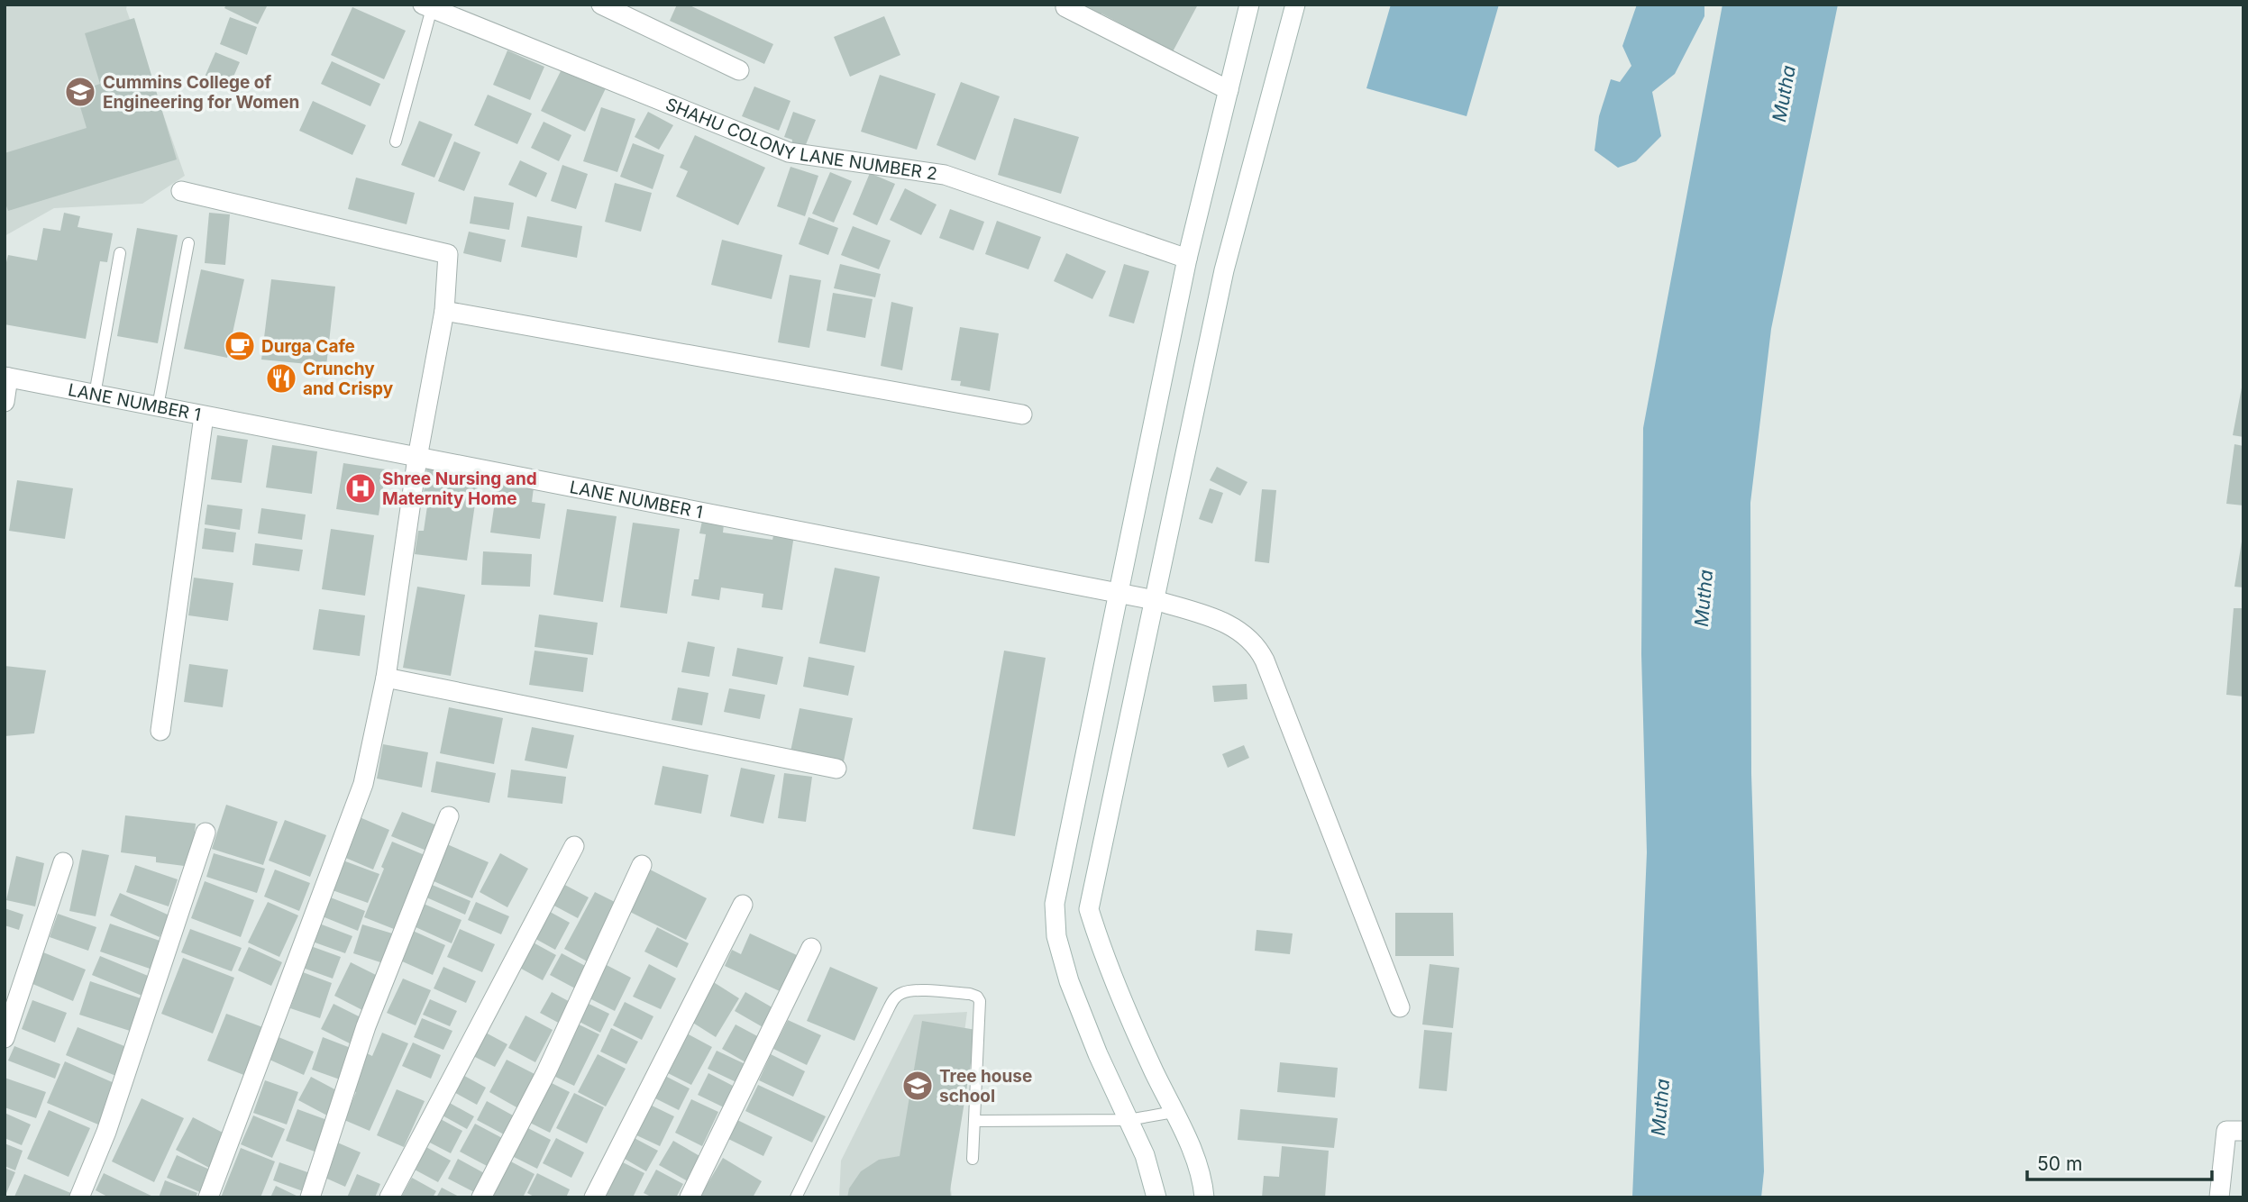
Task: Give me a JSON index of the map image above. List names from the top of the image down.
{
  "streets": {
    "street": ["SHAHU COLONY LANE NUMBER 2", "LANE NUMBER 1"]
  },
  "water": ["Mutha"],
  "places": {
    "school or university": ["Cummins College of Engineering for Women", "Tree house school"],
    "cafe": ["Durga Cafe"],
    "restaurant": ["Crunchy and Crispy"],
    "hospital": ["Shree Nursing and Maternity Home"]
  },
  "scale_bar": "50 m"
}
